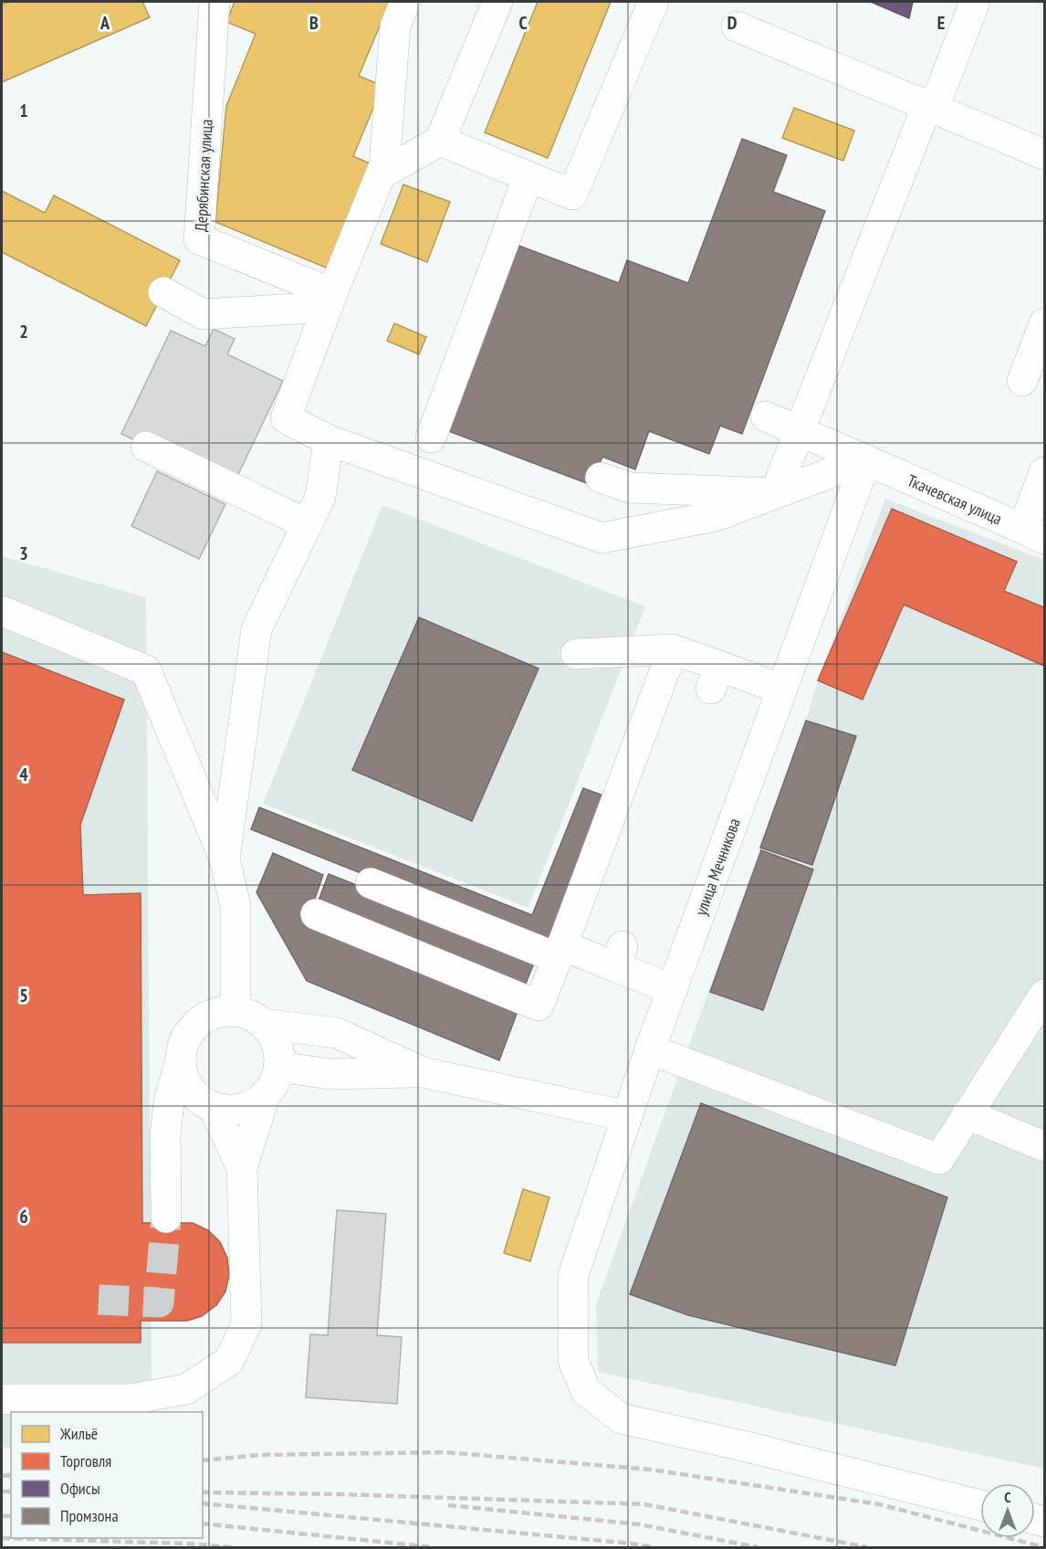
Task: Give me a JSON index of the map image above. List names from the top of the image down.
{
  "streets": {
    "street": ["Дерябинская улица", "Ткачевская улица", "улица Мечникова"]
  },
  "crossings": [
    ["Ткачевская улица", "улица Мечникова"]
  ],
  "legend": [
    "Жильё",
    "Торговля",
    "Офисы",
    "Промзона"
  ],
  "north": "top",
  "grid": {
    "columns": [
      "A",
      "B",
      "C",
      "D",
      "E"
    ],
    "rows": [
      "1",
      "2",
      "3",
      "4",
      "5",
      "6"
    ]
  }
}
